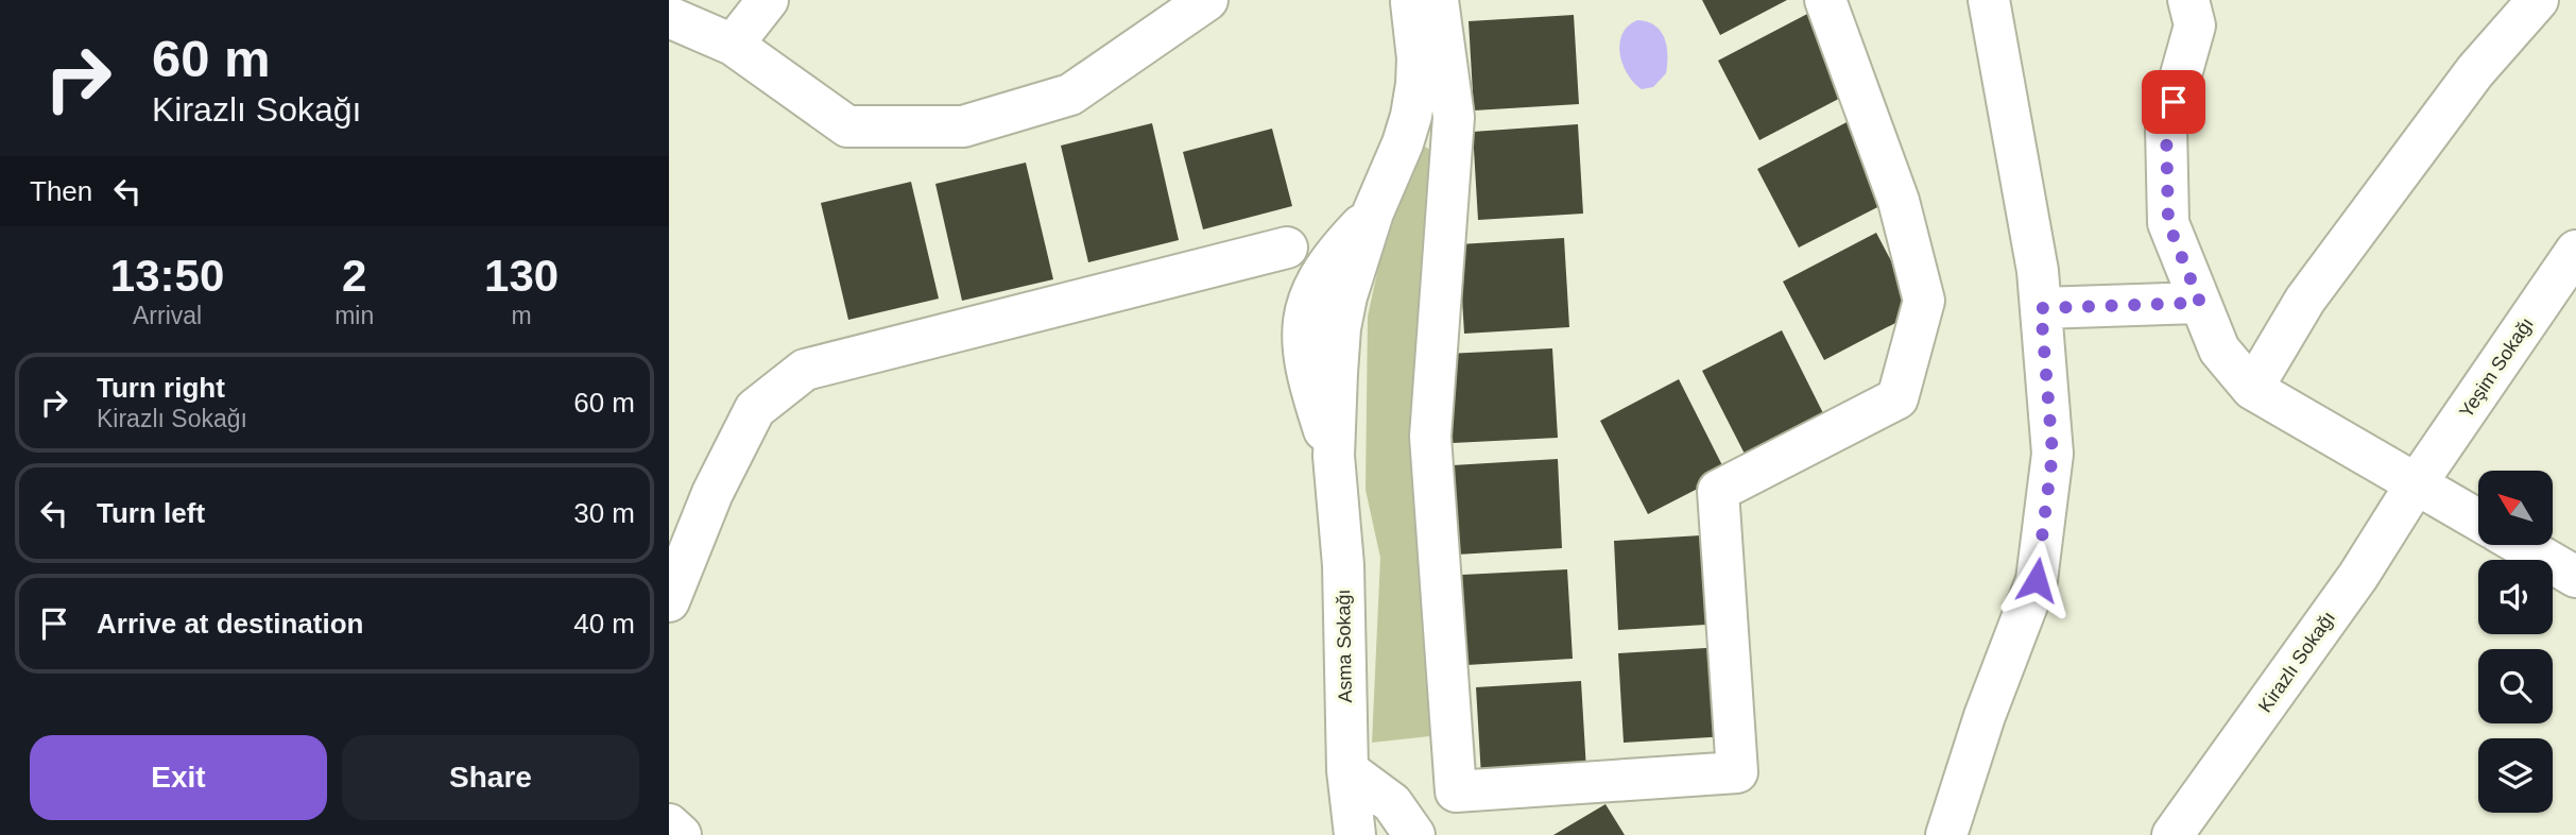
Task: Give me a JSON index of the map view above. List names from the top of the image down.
{
  "streets": {
    "street": ["Yeşim Sokağı", "Asma Sokağı", "Kirazlı Sokağı"]
  },
  "crossings": [
    ["Yeşim Sokağı", "Kirazlı Sokağı"]
  ],
  "north": "top left",
  "page": {
    "turn": ["60 m", "Kirazlı Sokağı"],
    "then": "Then",
    "eta": [
      "13:50",
      "Arrival",
      "2",
      "min",
      "130",
      "m"
    ],
    "list": [
      {
        "name": "Turn right",
        "note": "Kirazlı Sokağı",
        "value": "60 m"
      },
      {
        "name": "Turn left",
        "value": "30 m"
      },
      {
        "name": "Arrive at destination",
        "value": "40 m"
      }
    ],
    "buttons": ["Exit", "Share"]
  }
}
